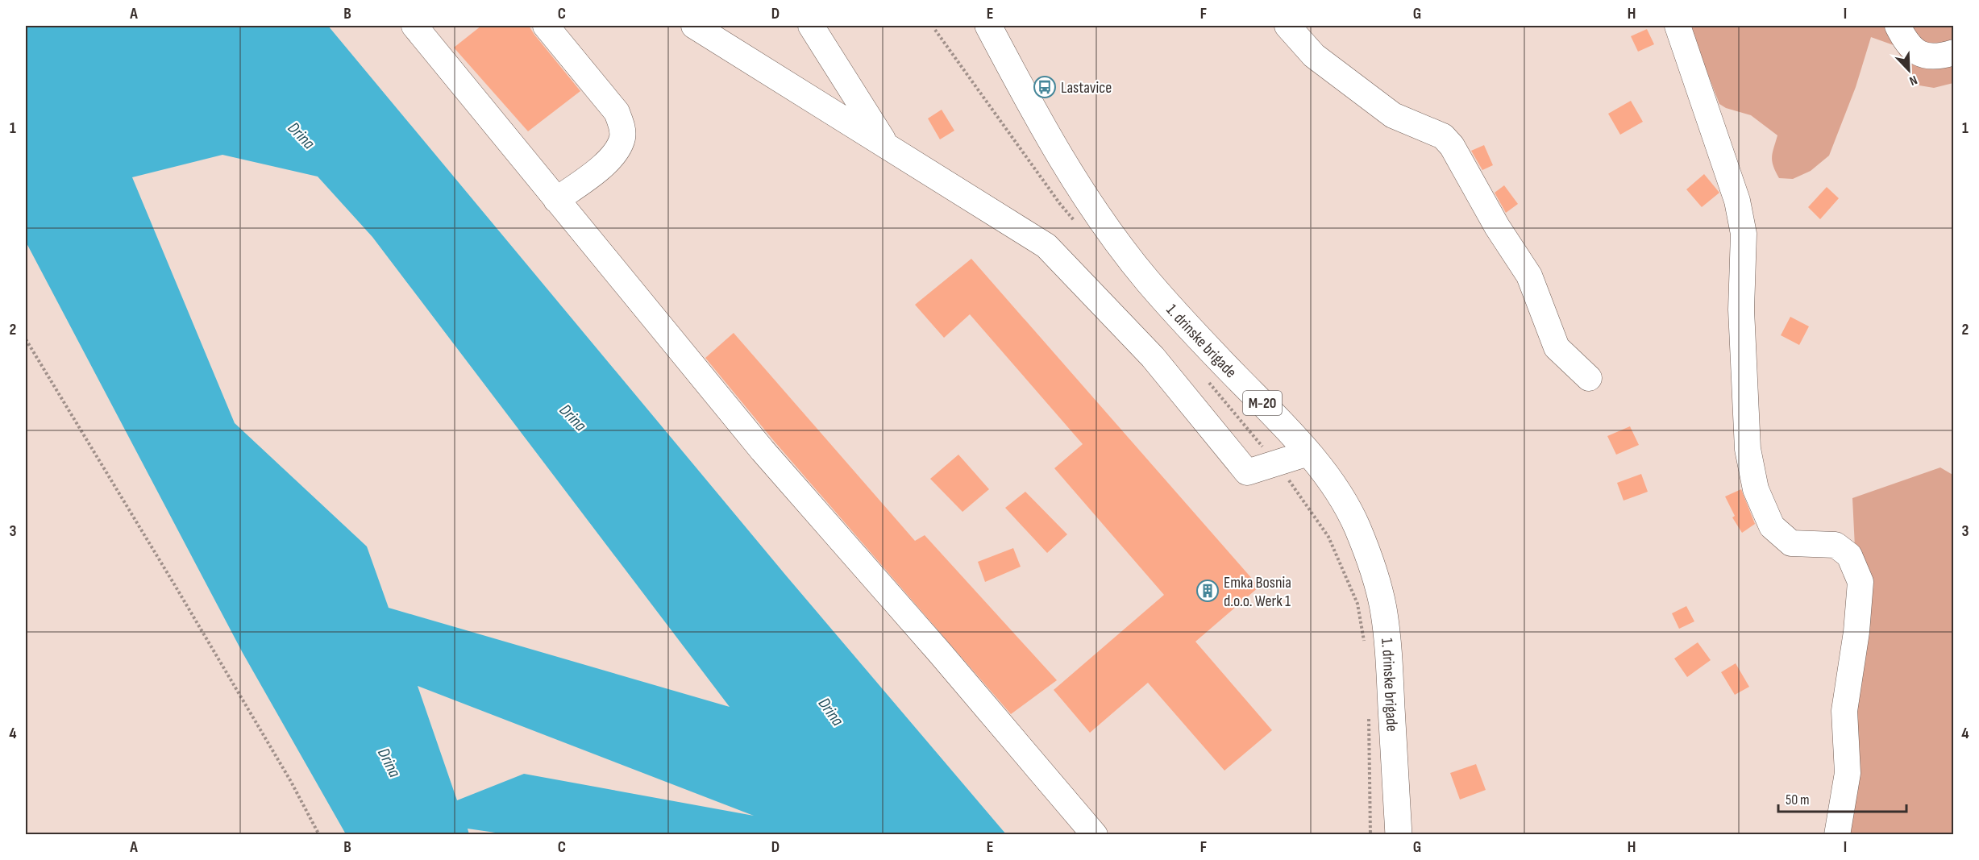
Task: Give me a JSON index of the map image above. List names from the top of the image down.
{
  "streets": {
    "main road": ["1. drinske brigade", "M-20"]
  },
  "water": ["Drina"],
  "places": {
    "bus stop": ["Lastavice"],
    "building": ["Emka Bosnia d.o.o. Werk 1"]
  },
  "scale_bar": "50 m",
  "north": "bottom right",
  "grid": {
    "columns": [
      "A",
      "B",
      "C",
      "D",
      "E",
      "F",
      "G",
      "H",
      "I"
    ],
    "rows": [
      "1",
      "2",
      "3",
      "4"
    ]
  }
}
